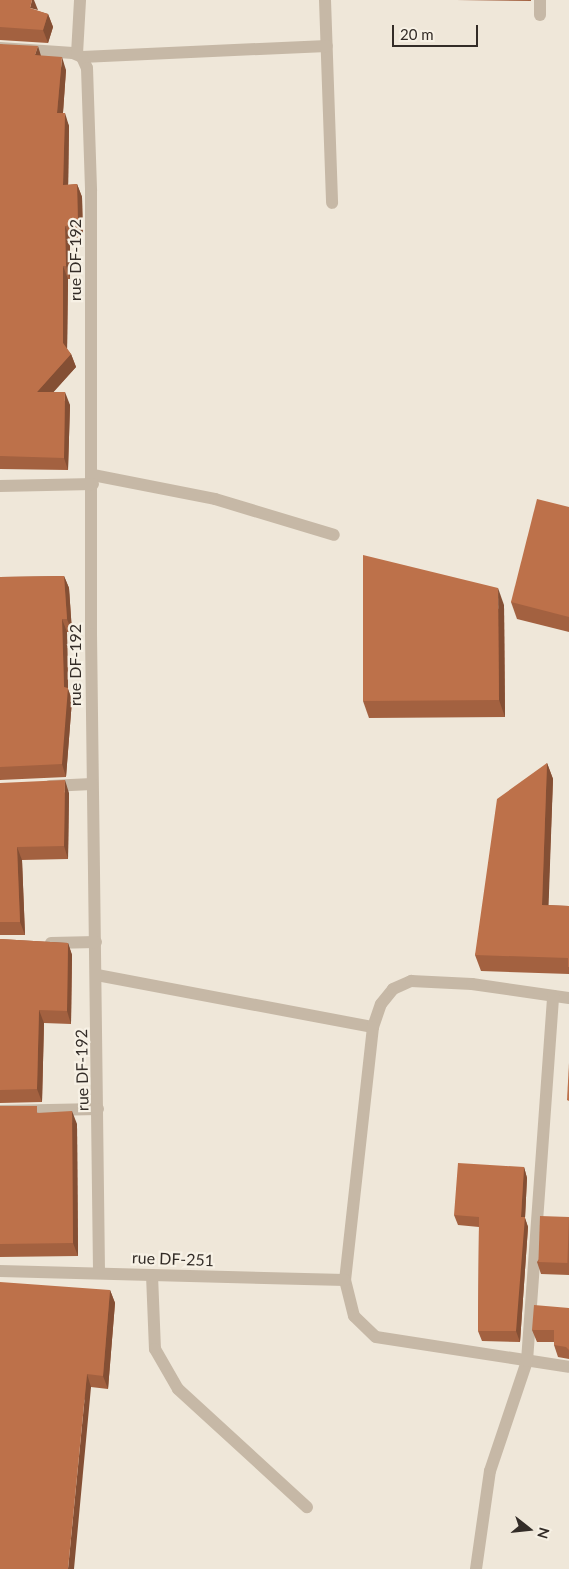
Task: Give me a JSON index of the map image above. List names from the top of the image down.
{
  "streets": {
    "street": ["rue DF-192", "rue DF-251"]
  },
  "crossings": [
    ["rue DF-192", "rue DF-251"]
  ],
  "scale_bar": "20 m",
  "north": "right"
}
